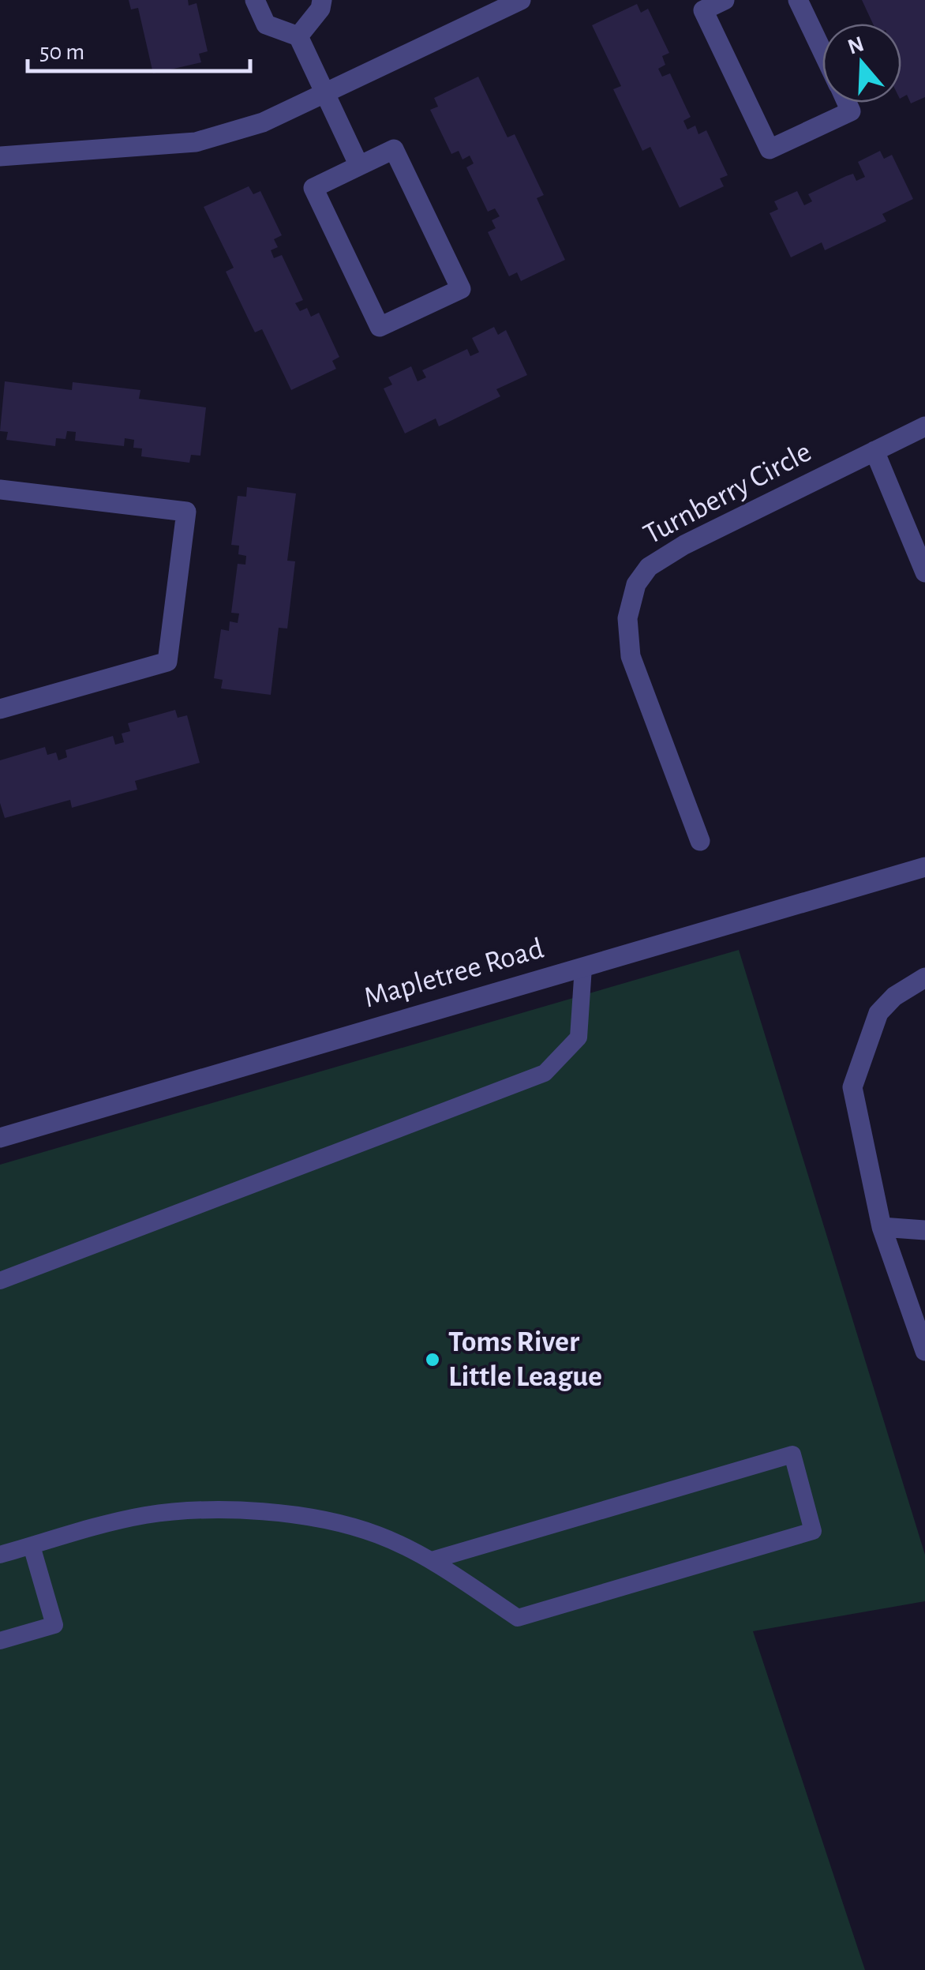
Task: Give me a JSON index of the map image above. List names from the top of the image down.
{
  "streets": {
    "street": ["Turnberry Circle", "Mapletree Road"]
  },
  "places": ["Toms River Little League"],
  "scale_bar": "50 m",
  "north": "top"
}
